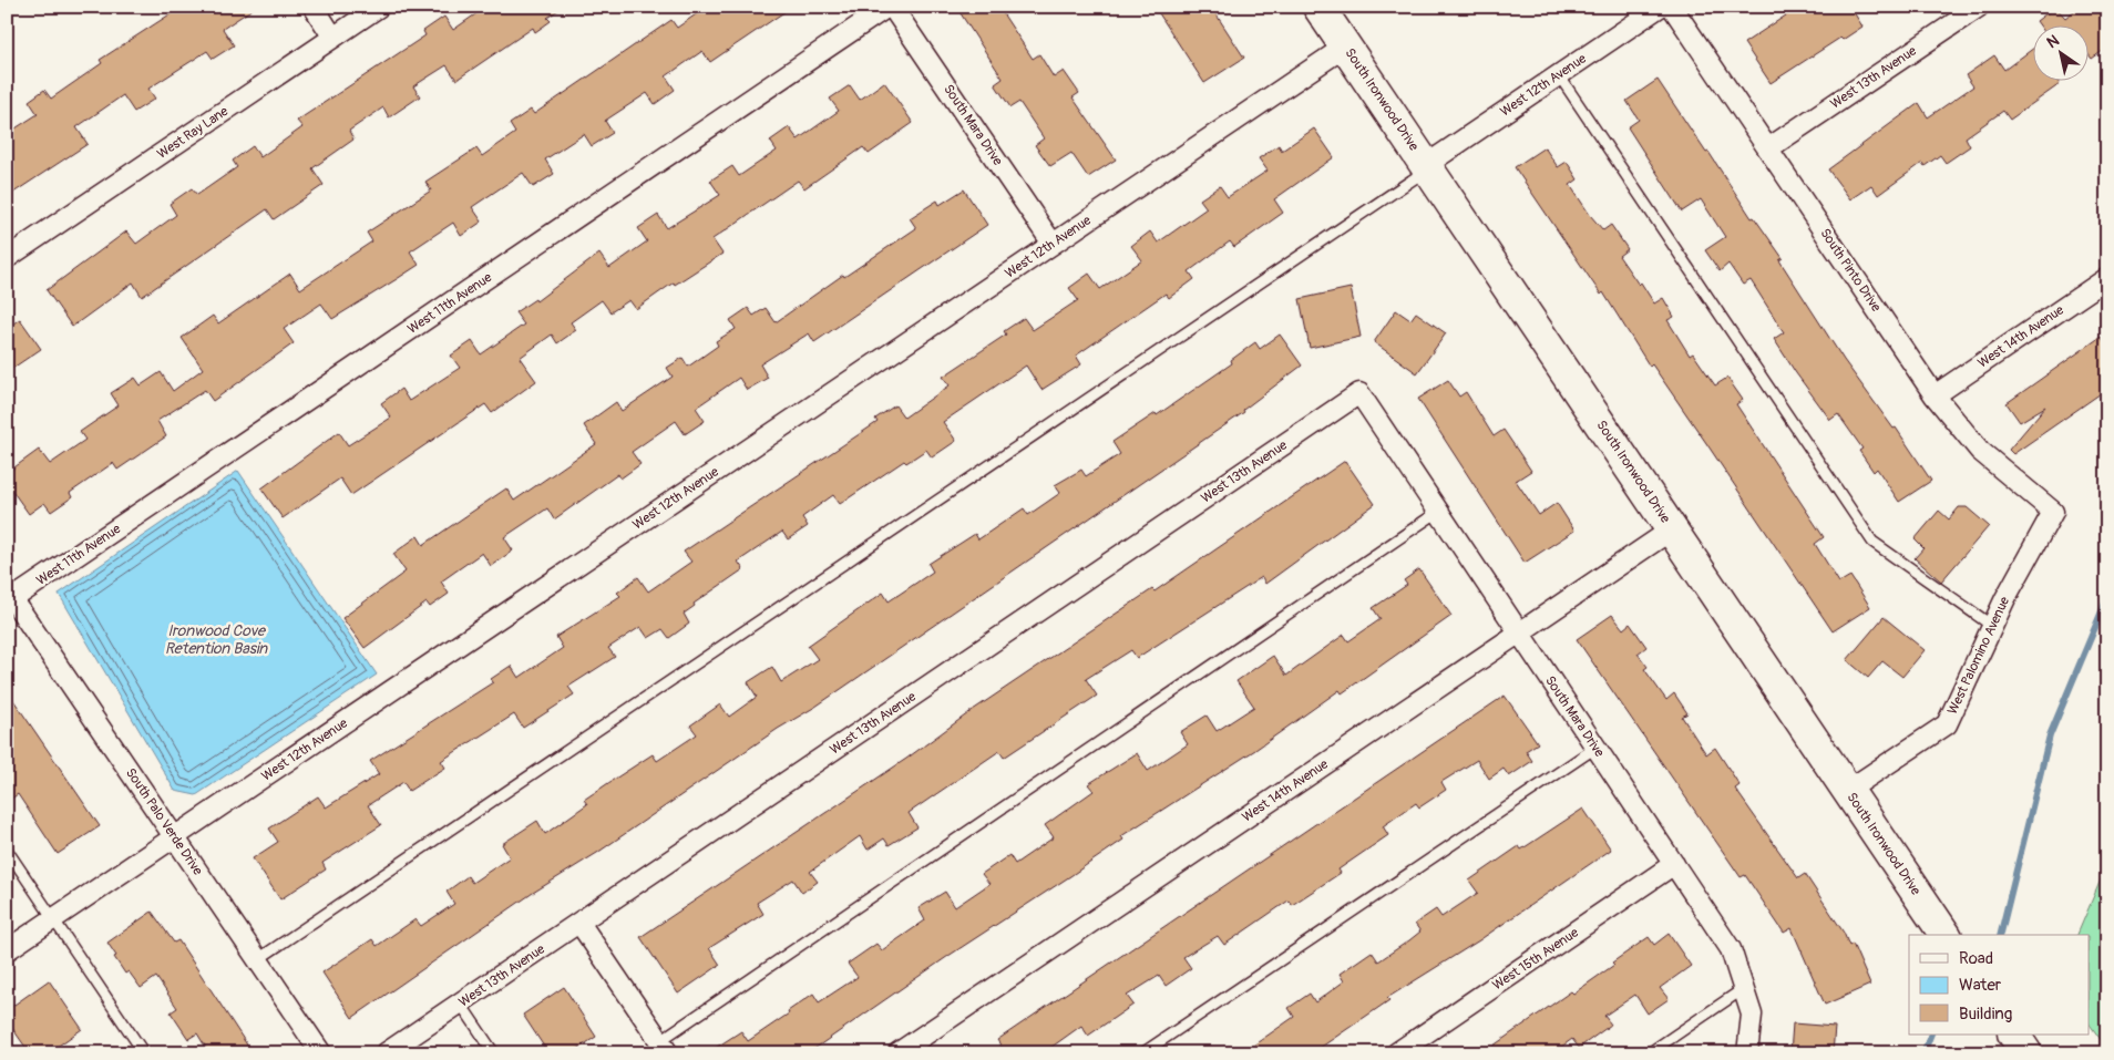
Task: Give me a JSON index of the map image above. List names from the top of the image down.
{
  "streets": {
    "main road": ["South Ironwood Drive"],
    "street": [
      "West 13th Avenue",
      "West 12th Avenue",
      "South Mara Drive",
      "West Ray Lane",
      "South Pinto Drive",
      "West 11th Avenue",
      "West 14th Avenue",
      "West Palomino Avenue",
      "South Palo Verde Drive",
      "West 15th Avenue"
    ]
  },
  "crossings": [
    ["West 13th Avenue", "South Mara Drive"],
    ["West 13th Avenue", "South Pinto Drive"],
    ["West 12th Avenue", "South Ironwood Drive"],
    ["West 12th Avenue", "South Mara Drive"],
    ["West 12th Avenue", "South Palo Verde Drive"],
    ["South Ironwood Drive", "West 14th Avenue"],
    ["South Ironwood Drive", "West Palomino Avenue"],
    ["South Mara Drive", "West 14th Avenue"],
    ["South Mara Drive", "West 15th Avenue"],
    ["South Pinto Drive", "West 14th Avenue"],
    ["South Pinto Drive", "West Palomino Avenue"],
    ["West 11th Avenue", "South Palo Verde Drive"]
  ],
  "water": ["Ironwood Cove Retention Basin"],
  "legend": ["Road", "Water", "Building"],
  "north": "top left"
}
